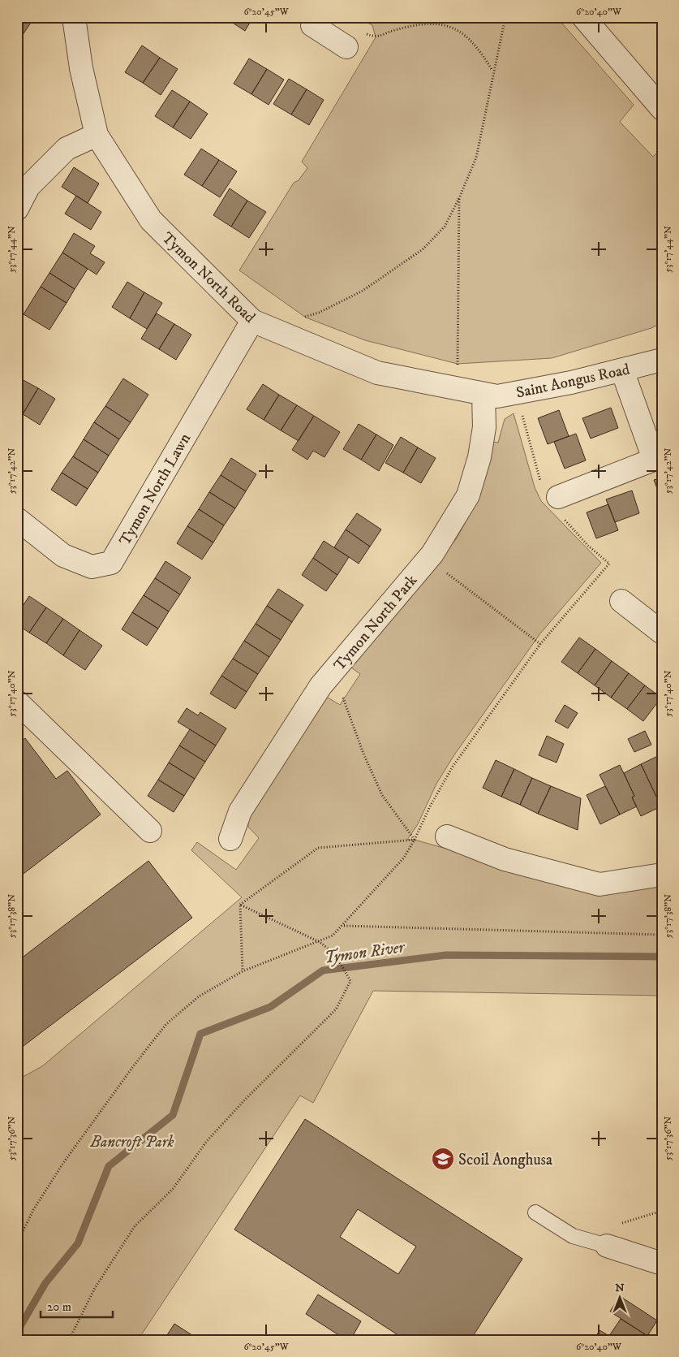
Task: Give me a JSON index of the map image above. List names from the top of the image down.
{
  "streets": {
    "street": [
      "Tymon North Road",
      "Saint Aongus Road",
      "Tymon North Lawn",
      "Tymon North Park"
    ]
  },
  "crossings": [
    ["Tymon North Road", "Saint Aongus Road"],
    ["Tymon North Road", "Tymon North Lawn"],
    ["Tymon North Road", "Tymon North Park"],
    ["Saint Aongus Road", "Tymon North Park"]
  ],
  "water": ["Tymon River"],
  "parks": ["Bancroft Park"],
  "places": {
    "school or university": ["Scoil Aonghusa"]
  },
  "scale_bar": "20 m",
  "north": "top",
  "coordinates": [
    "6°20'45\"W",
    "6°20'40\"W",
    "53°17'44\"N",
    "53°17'42\"N",
    "53°17'40\"N",
    "53°17'38\"N",
    "53°17'36\"N"
  ]
}
